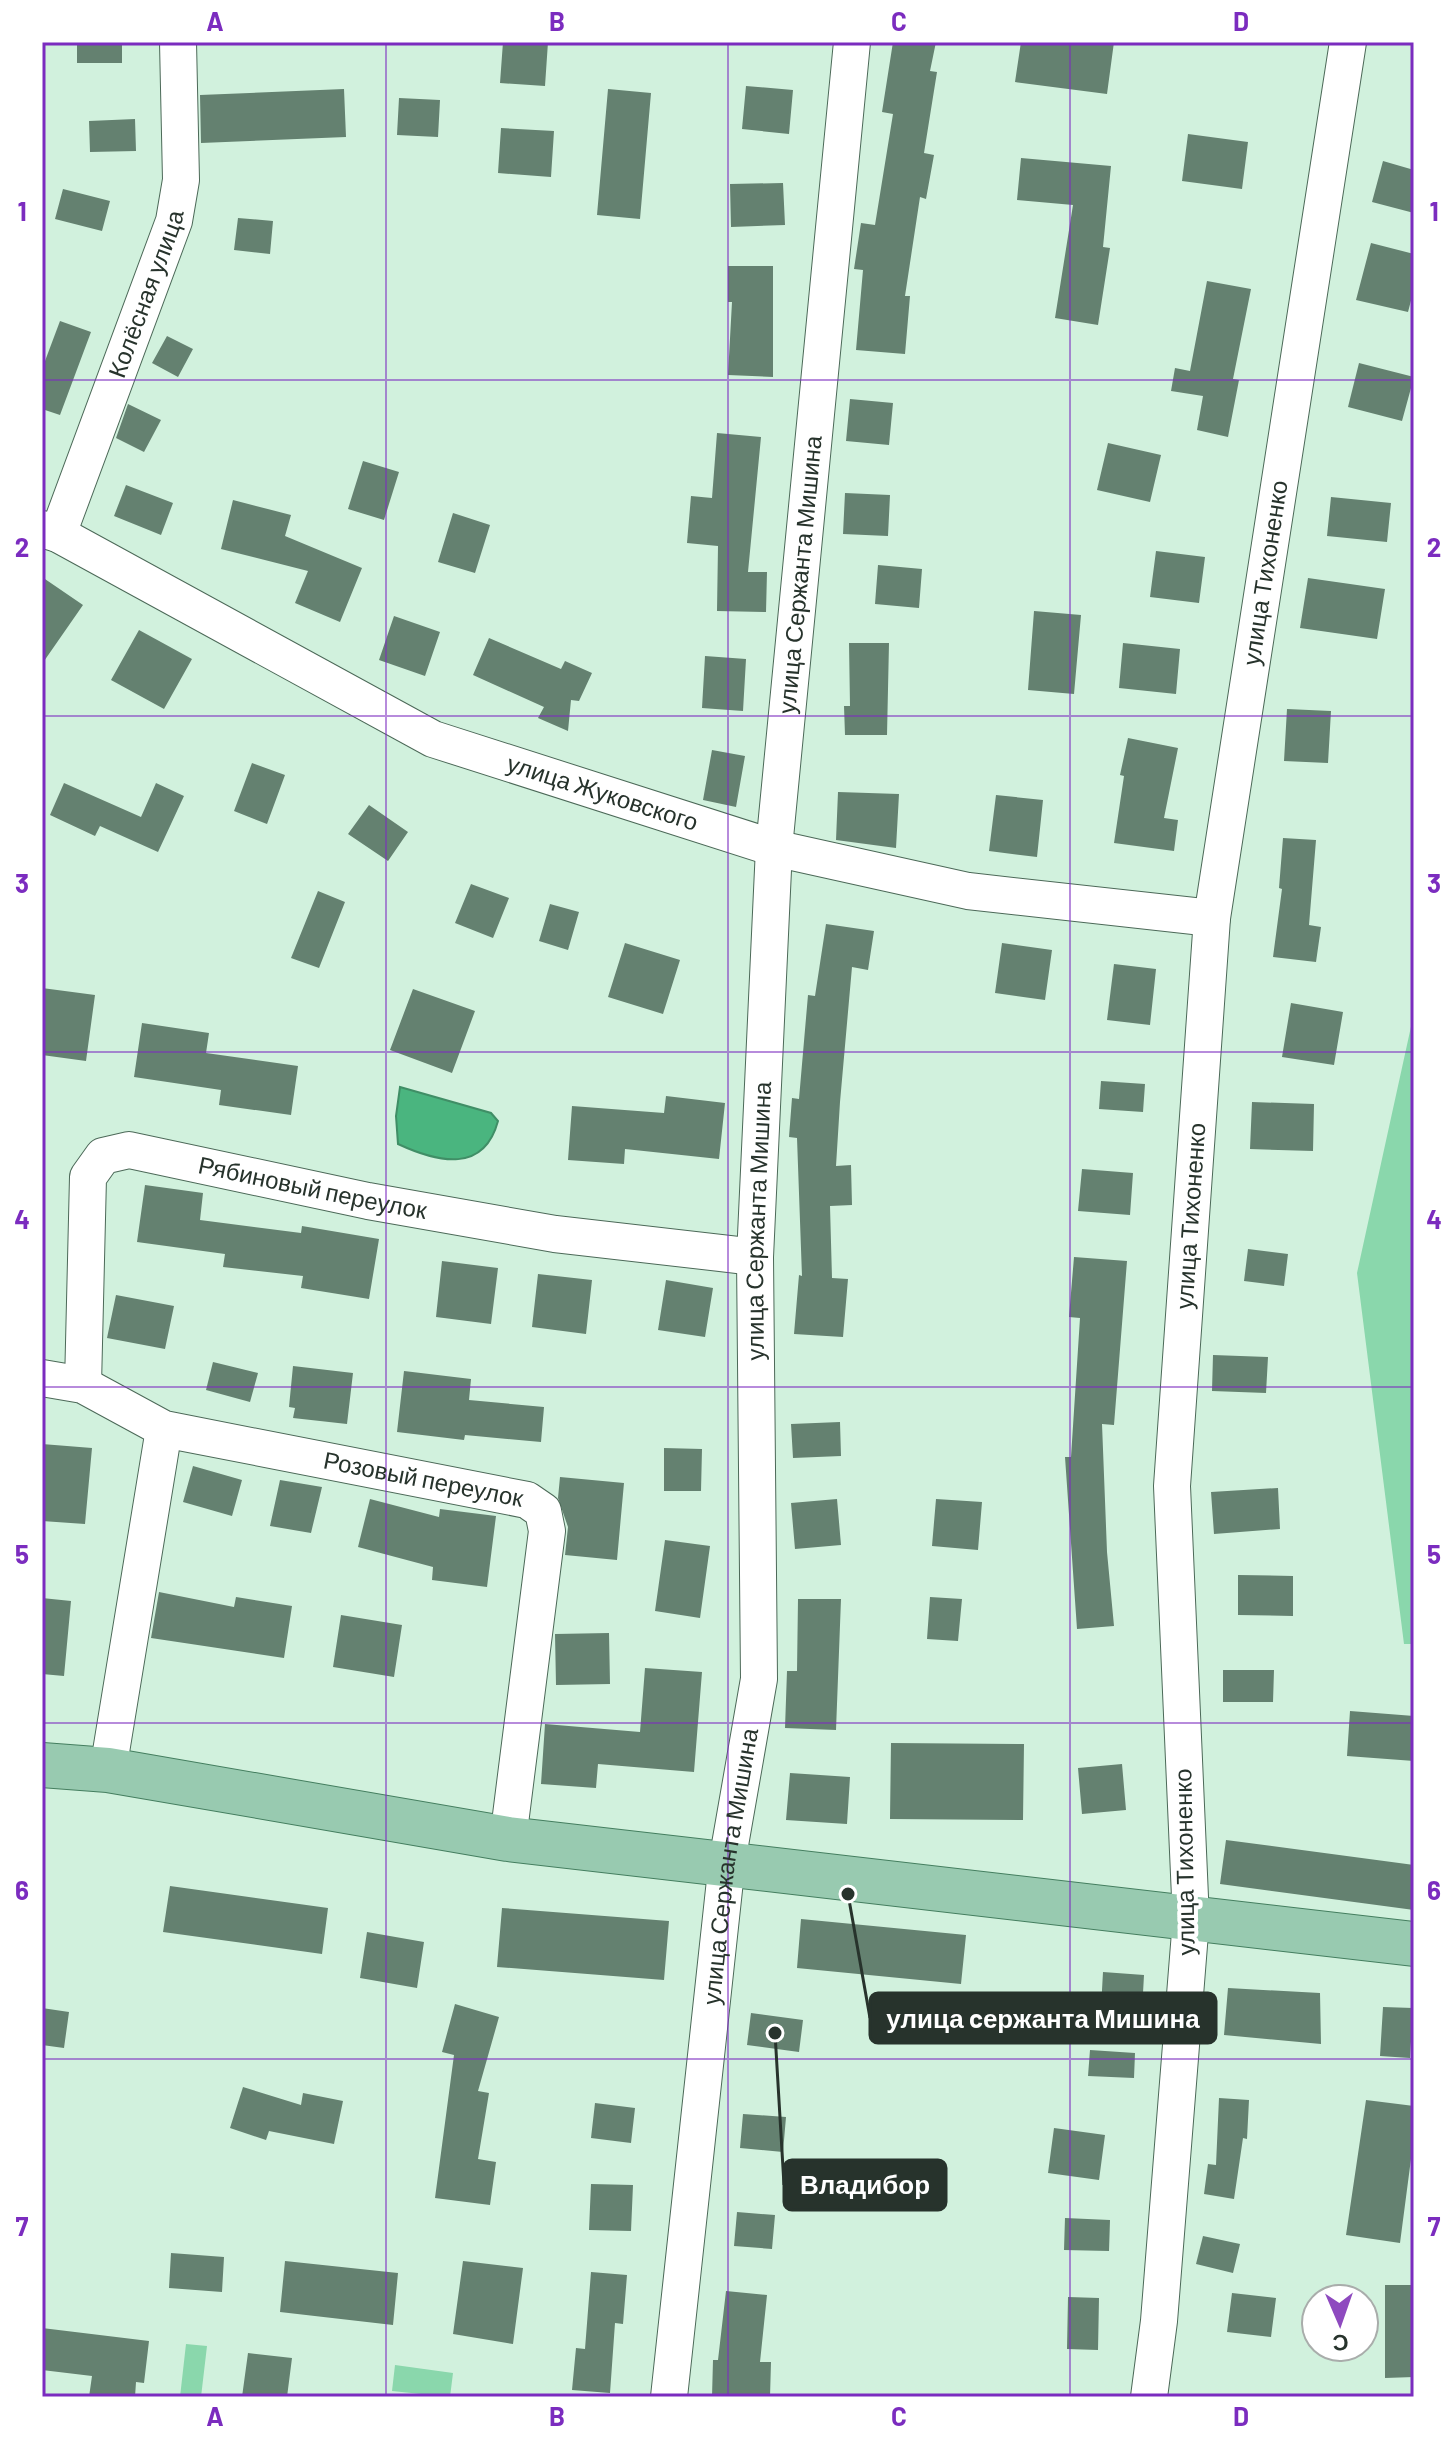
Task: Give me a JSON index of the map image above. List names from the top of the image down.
{
  "streets": {
    "street": [
      "Колёсная улица",
      "улица Тихоненко",
      "улица Сержанта Мишина",
      "улица Жуковского",
      "Рябиновый переулок",
      "Розовый переулок"
    ]
  },
  "crossings": [
    ["Колёсная улица", "улица Жуковского"],
    ["улица Тихоненко", "улица Жуковского"],
    ["улица Сержанта Мишина", "улица Жуковского"],
    ["улица Сержанта Мишина", "Рябиновый переулок"],
    ["Рябиновый переулок", "Розовый переулок"]
  ],
  "places": ["улица cержанта Мишина", "Владибор"],
  "north": "bottom",
  "grid": {
    "columns": [
      "A",
      "B",
      "C",
      "D"
    ],
    "rows": [
      "1",
      "2",
      "3",
      "4",
      "5",
      "6",
      "7"
    ]
  }
}
